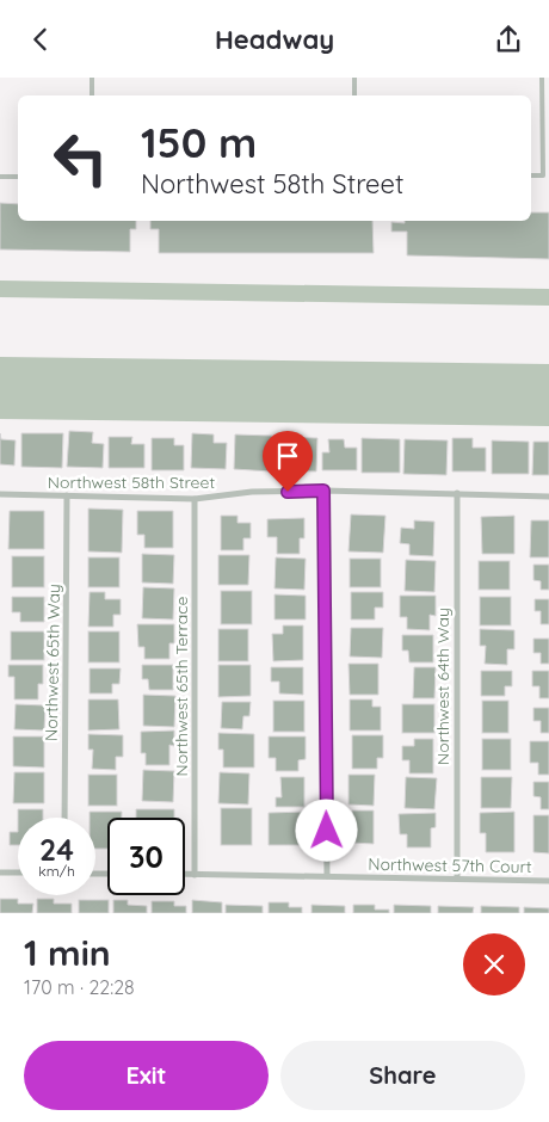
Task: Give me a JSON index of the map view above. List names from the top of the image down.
{
  "streets": {
    "street": [
      "Northwest 58th Street",
      "Northwest 65th Way",
      "Northwest 65th Terrace",
      "Northwest 64th Way",
      "Northwest 57th Court"
    ]
  },
  "crossings": [
    ["Northwest 58th Street", "Northwest 65th Way"],
    ["Northwest 58th Street", "Northwest 65th Terrace"],
    ["Northwest 58th Street", "Northwest 64th Way"],
    ["Northwest 65th Terrace", "Northwest 57th Court"],
    ["Northwest 64th Way", "Northwest 57th Court"]
  ],
  "page": {
    "header": "Headway",
    "turn": ["150 m", "Northwest 58th Street"],
    "speed": "24 km/h",
    "limit": "30",
    "heading": ["1 min", "170 m · 22:28"],
    "buttons": ["Exit", "Share"]
  }
}
